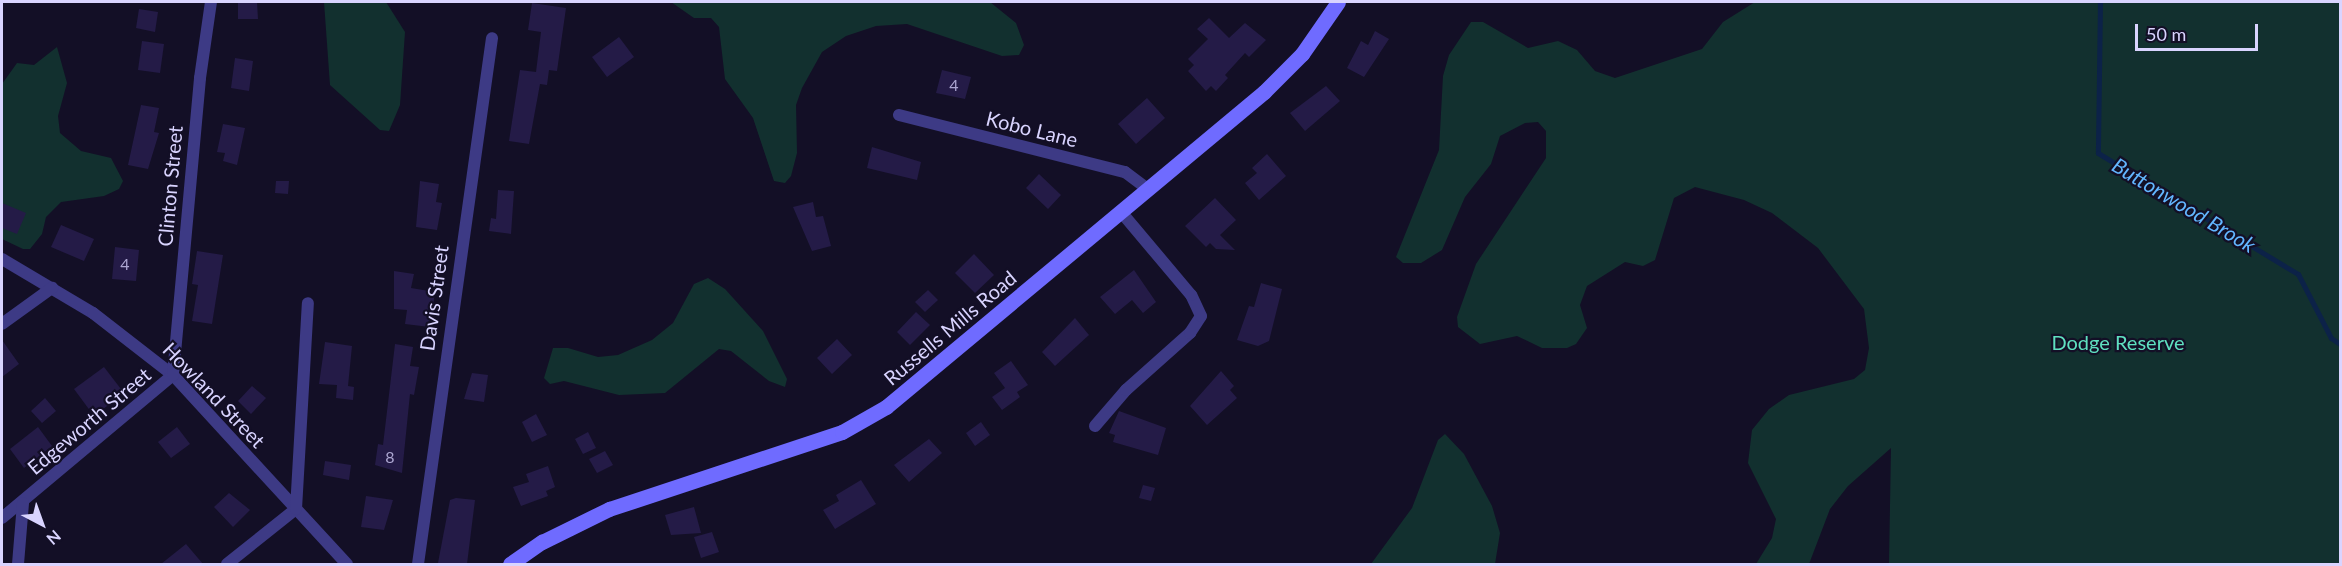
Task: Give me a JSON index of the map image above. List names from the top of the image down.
{
  "streets": {
    "main road": ["Russells Mills Road"],
    "street": [
      "Kobo Lane",
      "Clinton Street",
      "Davis Street",
      "Howland Street",
      "Edgeworth Street"
    ]
  },
  "crossings": [
    ["Kobo Lane", "Russells Mills Road"],
    ["Clinton Street", "Howland Street"],
    ["Clinton Street", "Edgeworth Street"],
    ["Howland Street", "Edgeworth Street"]
  ],
  "water": ["Buttonwood Brook"],
  "parks": ["Dodge Reserve"],
  "house_numbers": ["4", "4", "8"],
  "scale_bar": "50 m",
  "north": "bottom right"
}
